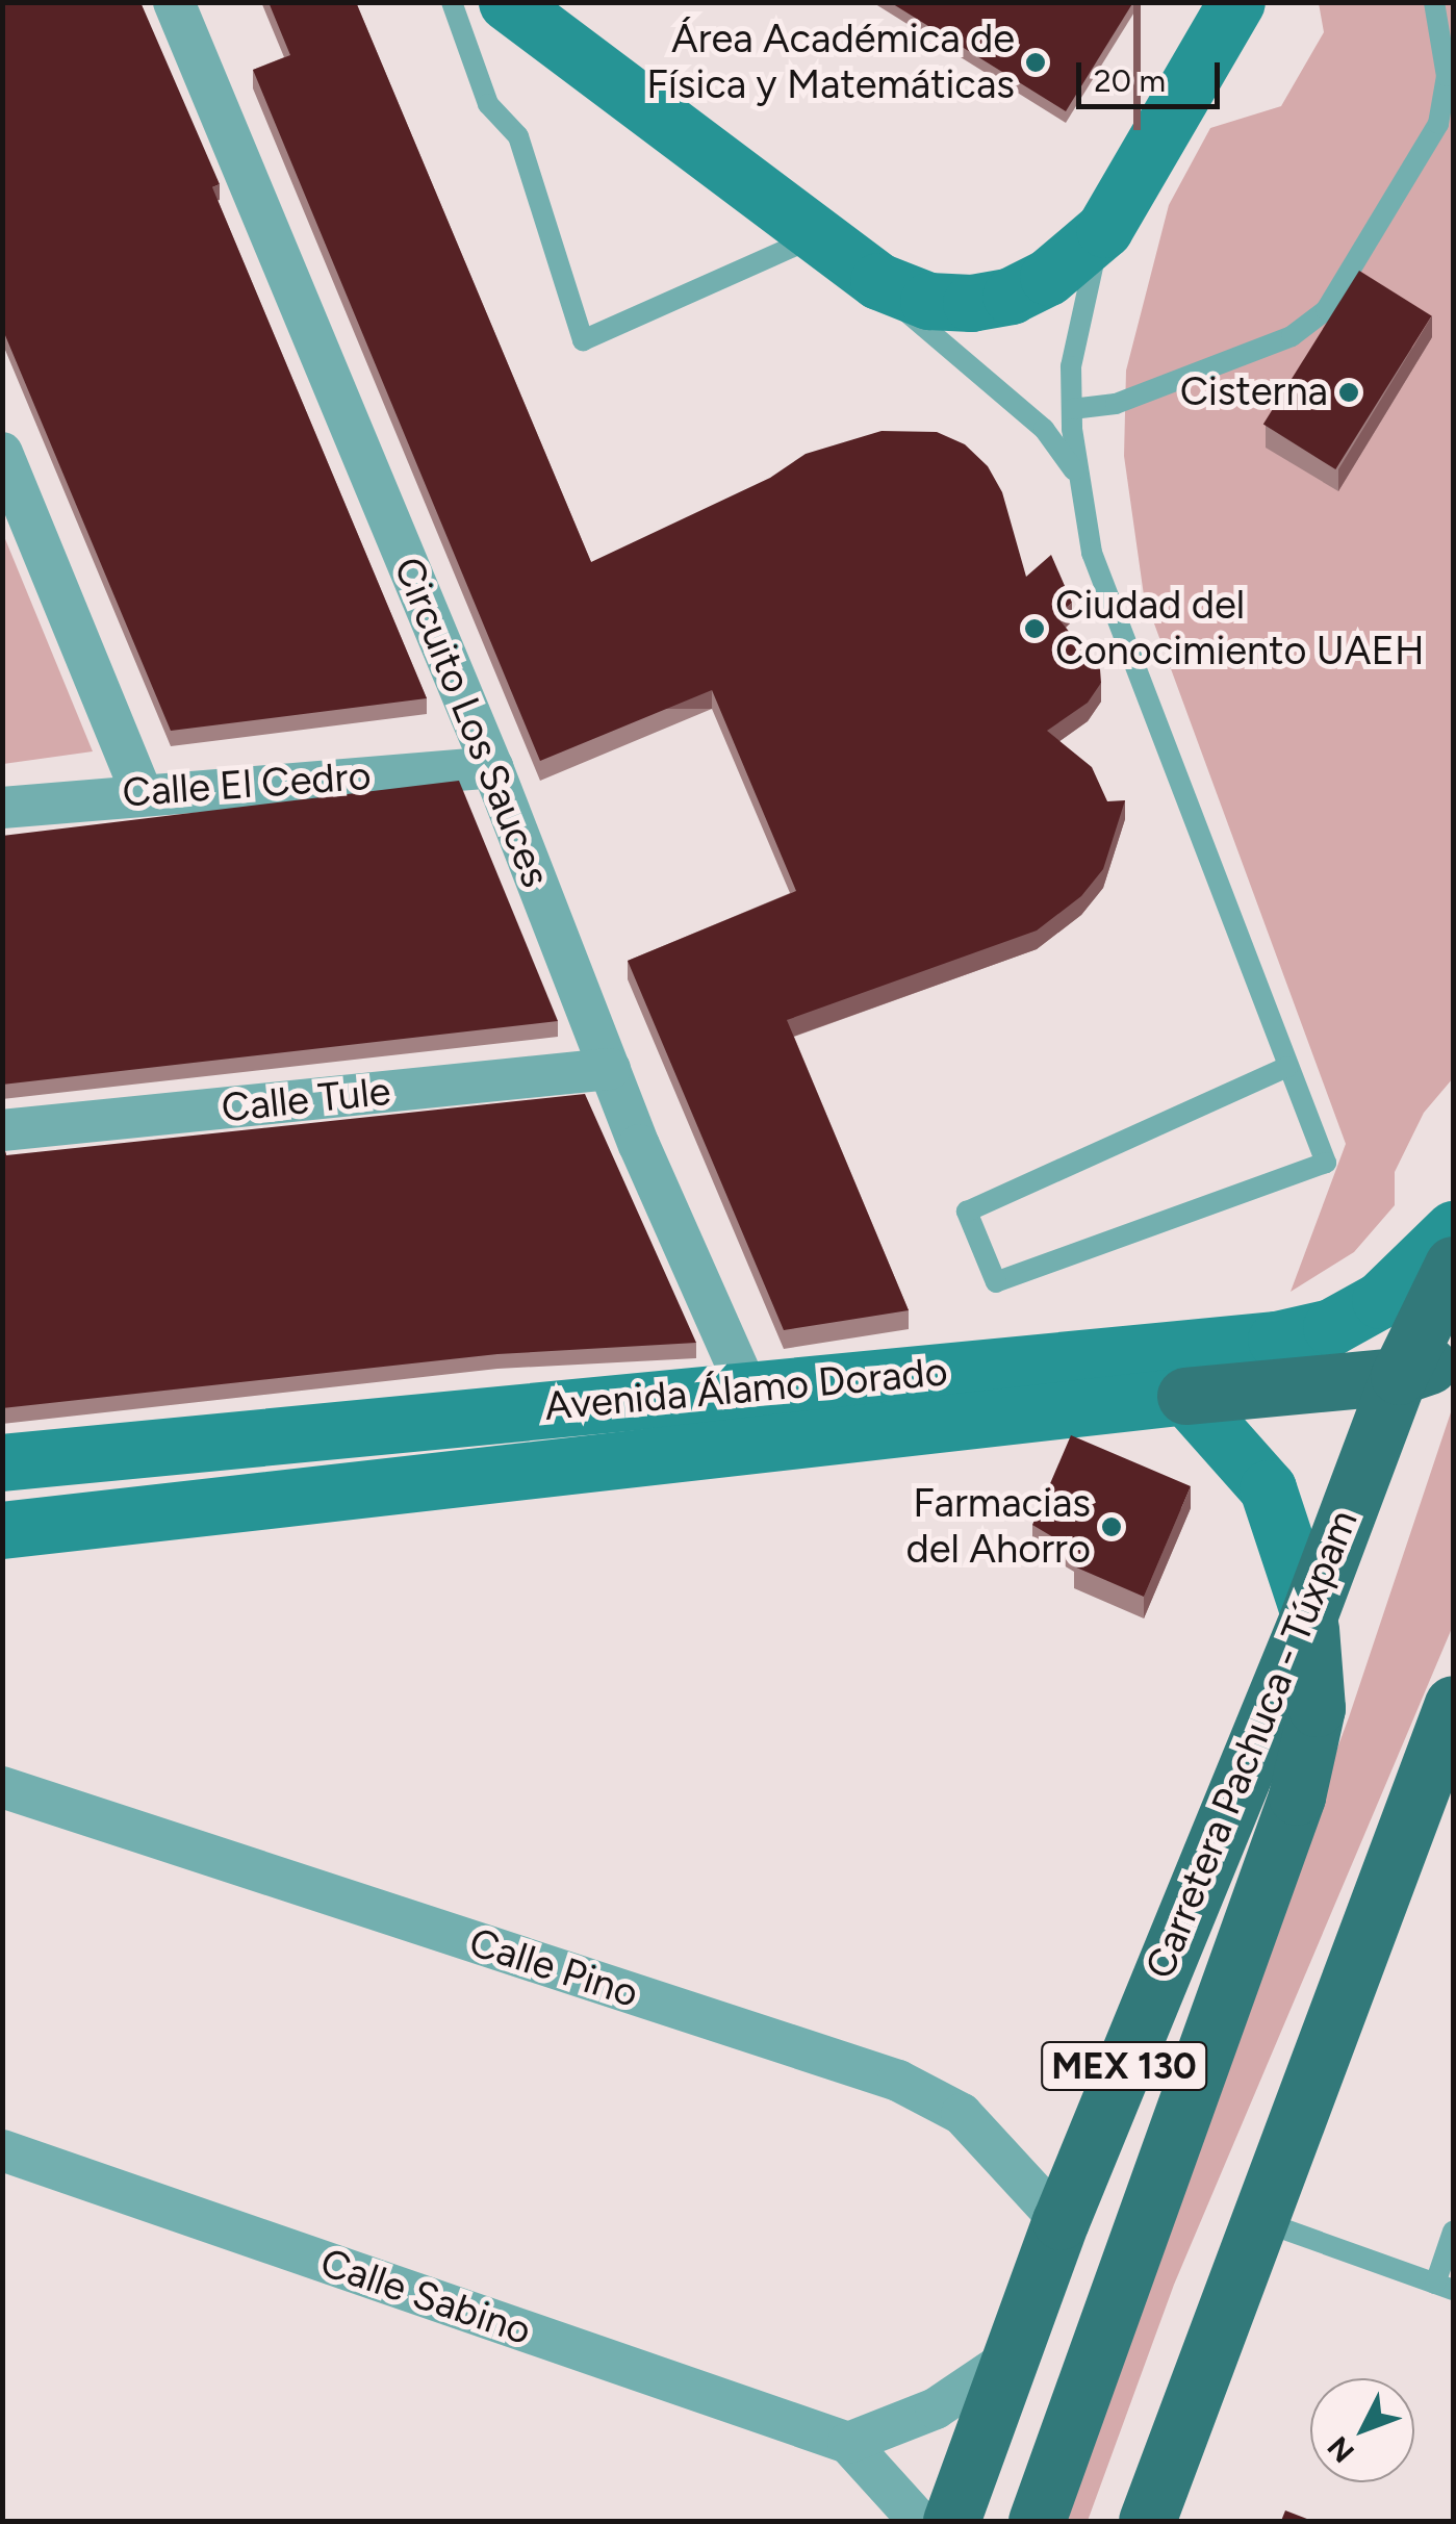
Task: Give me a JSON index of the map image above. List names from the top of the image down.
{
  "streets": {
    "main road": ["Carretera Pachuca - Túxpam", "MEX 130"],
    "street": [
      "Circuito Los Sauces",
      "Calle El Cedro",
      "Calle Tule",
      "Avenida Álamo Dorado",
      "Calle Pino",
      "Calle Sabino"
    ]
  },
  "crossings": [
    ["Circuito Los Sauces", "Calle El Cedro"],
    ["Circuito Los Sauces", "Calle Tule"],
    ["Circuito Los Sauces", "Avenida Álamo Dorado"],
    ["Carretera Pachuca - Túxpam", "Calle Pino"]
  ],
  "places": [
    "Área Académica de Física y Matemáticas",
    "Cisterna",
    "Ciudad del Conocimiento UAEH",
    "Farmacias del Ahorro"
  ],
  "scale_bar": "20 m",
  "north": "bottom left"
}
